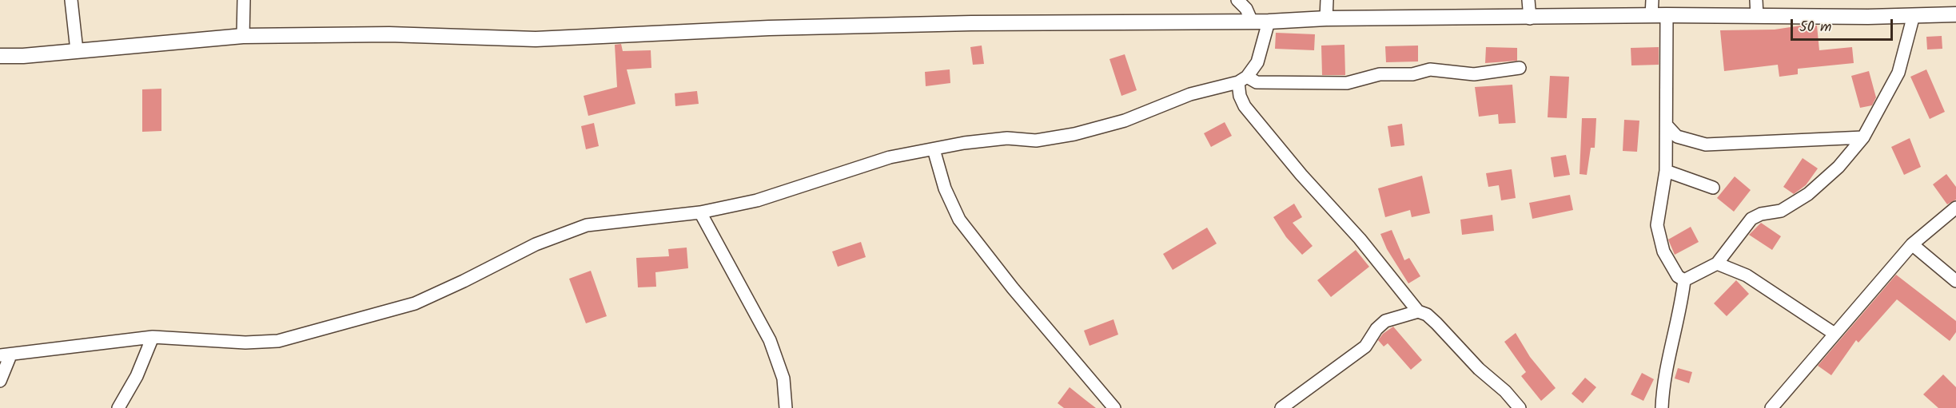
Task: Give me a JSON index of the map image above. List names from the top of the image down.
{
  "scale_bar": "50 m"
}
